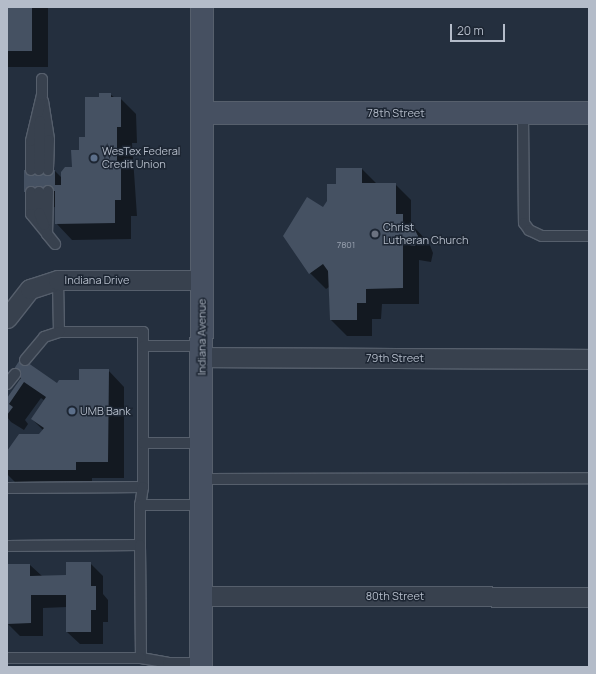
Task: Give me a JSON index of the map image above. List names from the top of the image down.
{
  "streets": {
    "main road": ["78th Street", "Indiana Avenue"],
    "street": ["Indiana Drive", "79th Street", "80th Street"]
  },
  "crossings": [
    ["78th Street", "Indiana Avenue"],
    ["Indiana Drive", "Indiana Avenue"],
    ["Indiana Avenue", "79th Street"],
    ["Indiana Avenue", "80th Street"]
  ],
  "places": ["WesTex Federal Credit Union", "Christ Lutheran Church", "UMB Bank"],
  "house_numbers": ["7801"],
  "scale_bar": "20 m"
}
